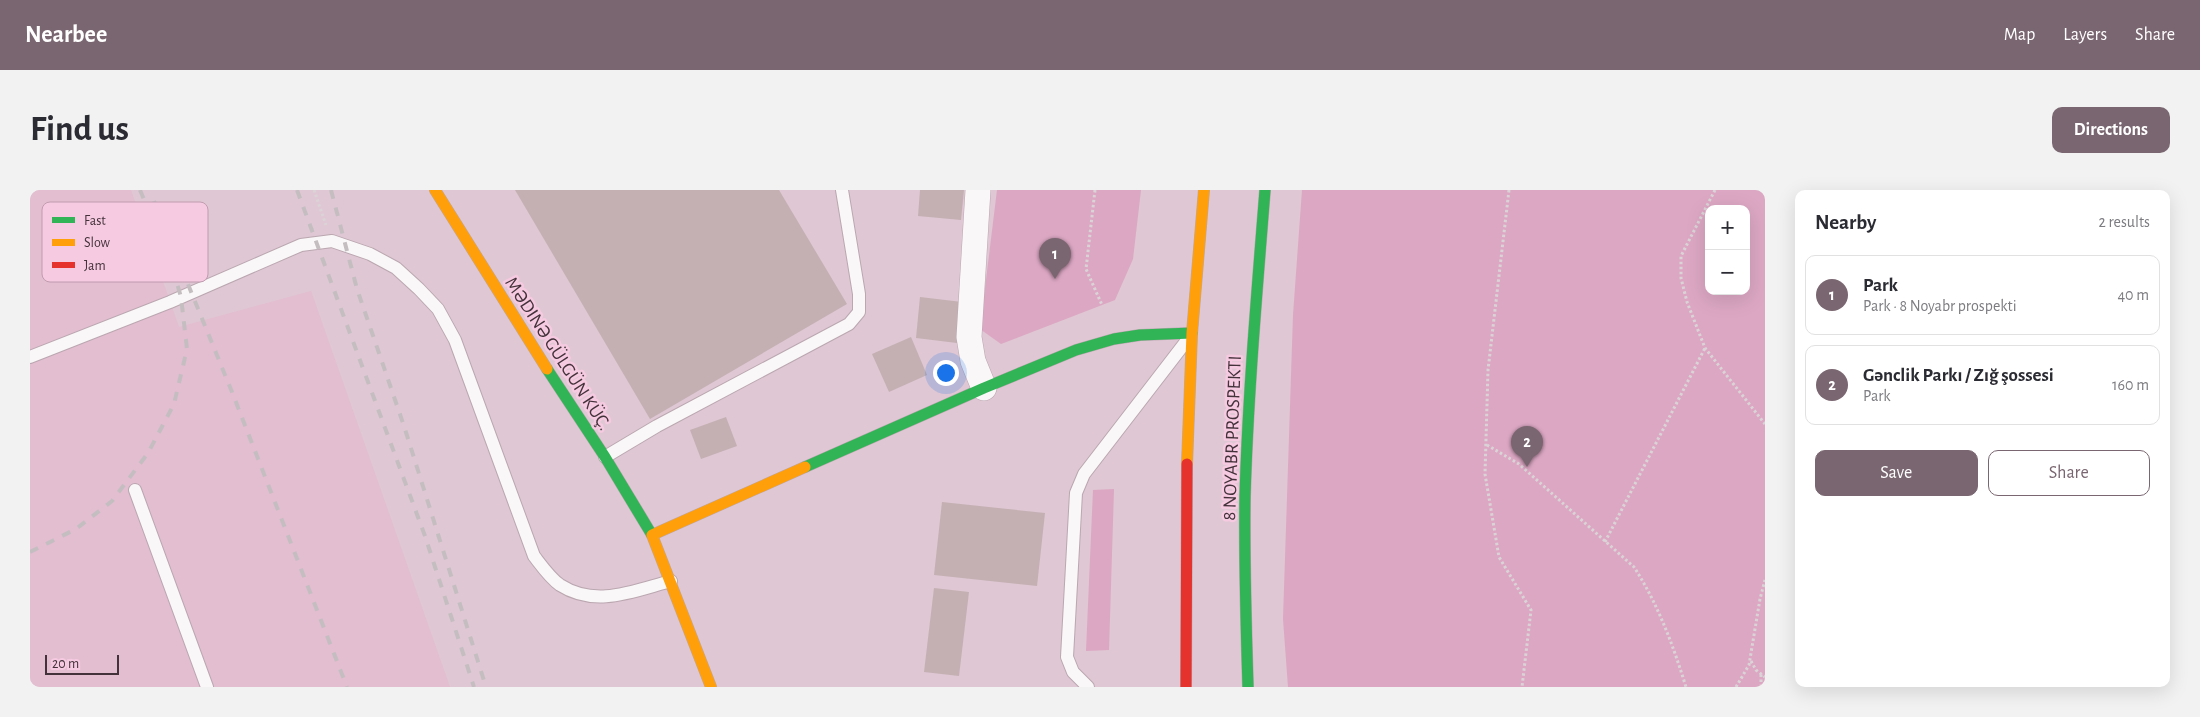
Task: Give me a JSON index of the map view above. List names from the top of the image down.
{
  "streets": {
    "main road": ["MƏDINƏ GÜLGÜN KÜÇ.", "8 NOYABR PROSPEKTI"]
  },
  "legend": ["Fast", "Slow", "Jam"],
  "scale_bar": "20 m",
  "page": {
    "header": "Nearbee",
    "nav": ["Map", "Layers", "Share"],
    "buttons": [
      "Directions",
      ["Save", "Share"]
    ],
    "title": "Find us",
    "heading": ["Nearby", "2 results"],
    "map_buttons": ["+", "−"],
    "pins": ["1", "2"],
    "list": [
      {
        "mark": "1",
        "name": "Park",
        "note": "Park · 8 Noyabr prospekti",
        "value": "40 m"
      },
      {
        "mark": "2",
        "name": "Gənclik Parkı / Zığ şossesi",
        "note": "Park",
        "value": "160 m"
      }
    ],
    "scale": "20 m"
  }
}
